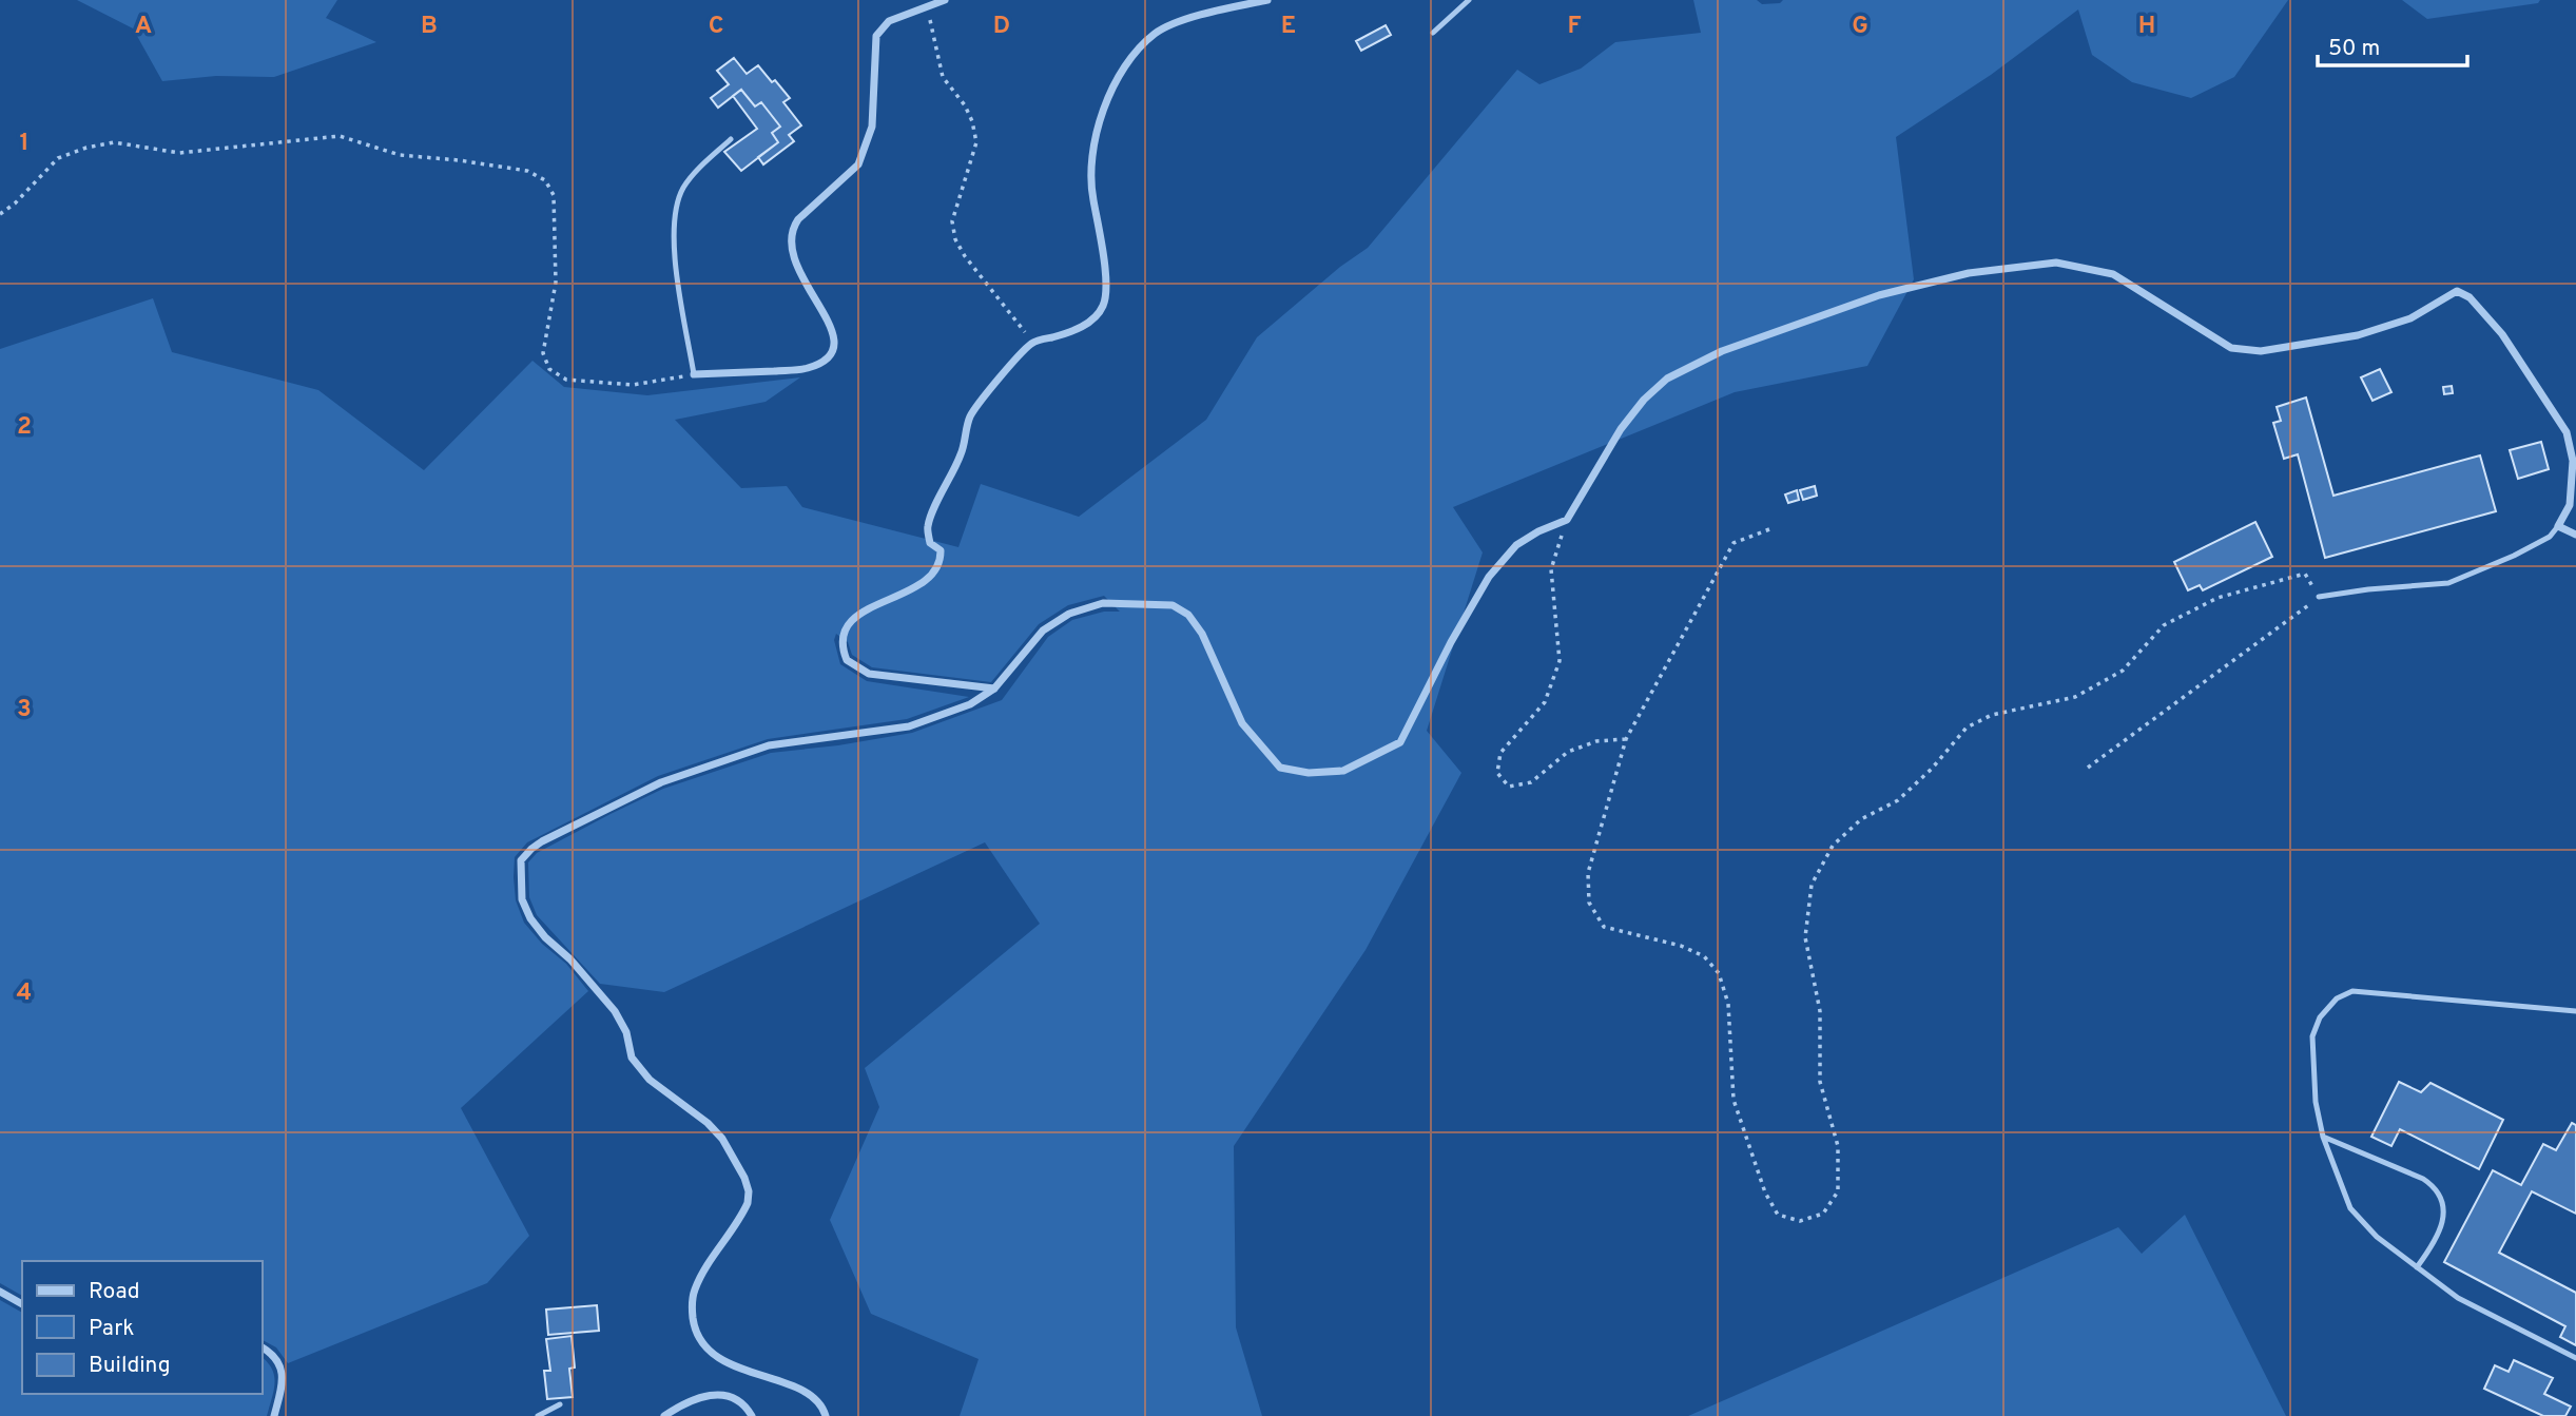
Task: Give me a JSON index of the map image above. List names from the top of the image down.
{
  "legend": ["Road", "Park", "Building"],
  "scale_bar": "50 m",
  "grid": {
    "columns": [
      "A",
      "B",
      "C",
      "D",
      "E",
      "F",
      "G",
      "H"
    ],
    "rows": [
      "1",
      "2",
      "3",
      "4"
    ]
  }
}
